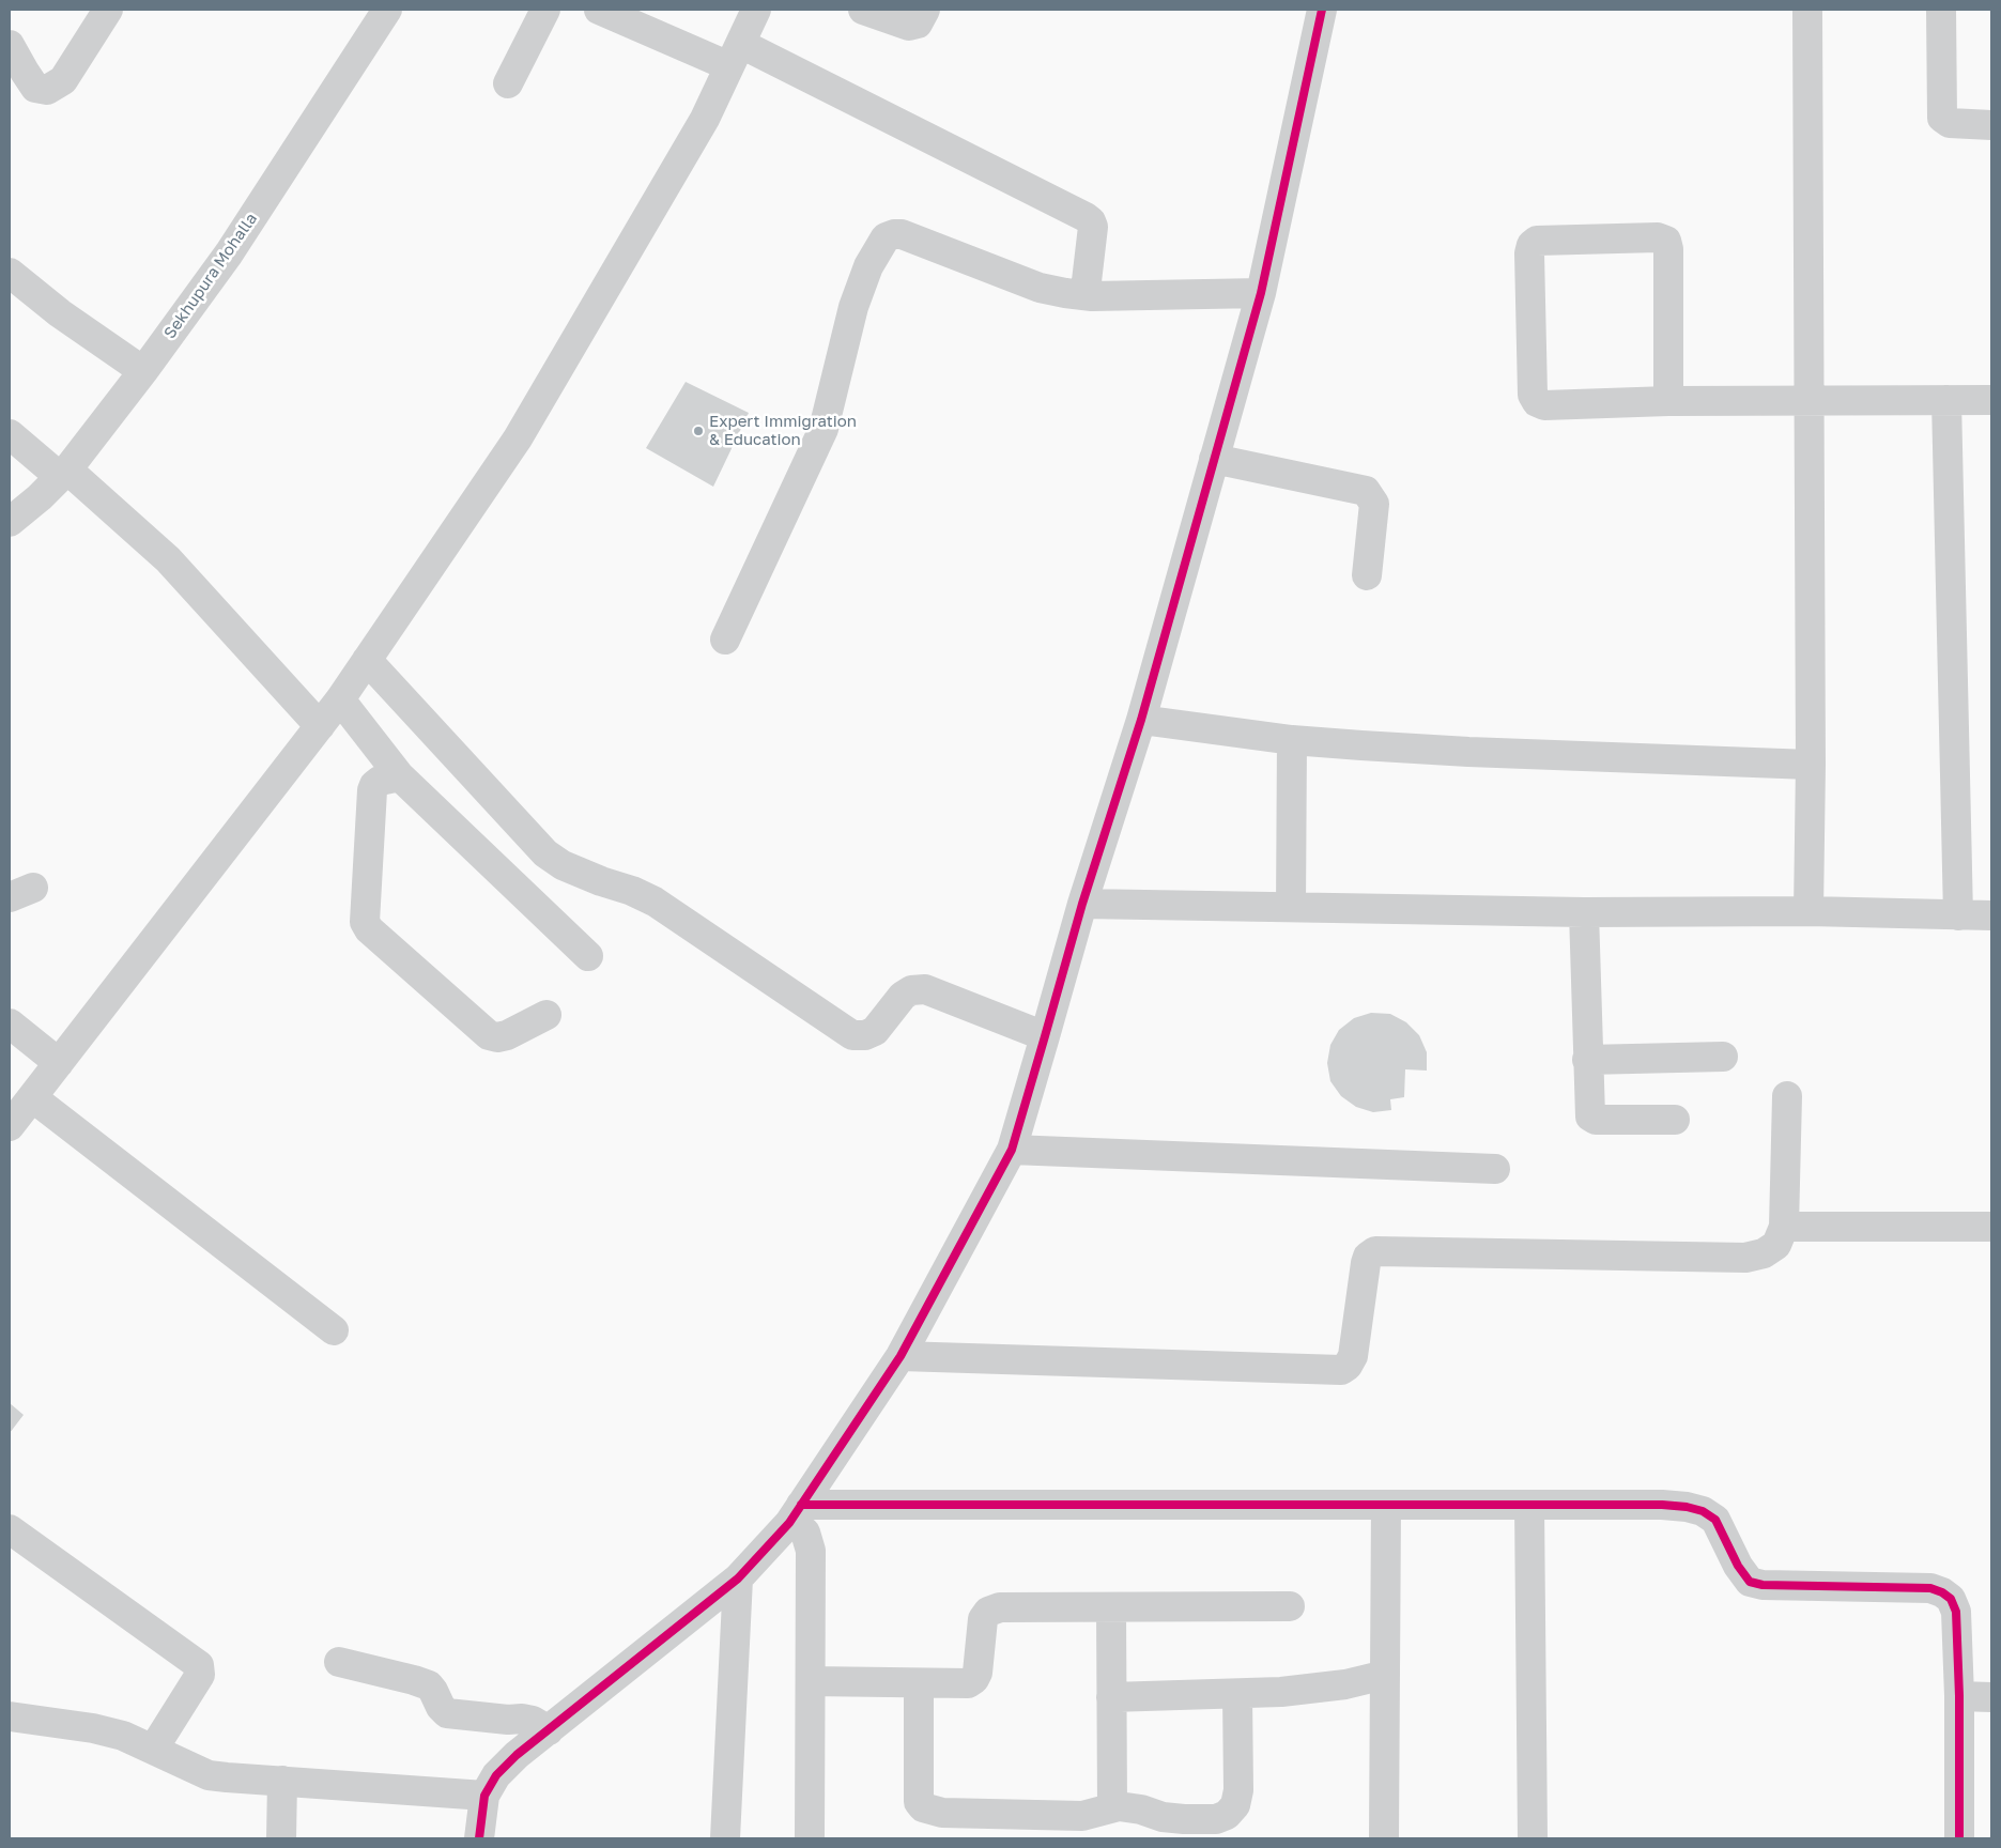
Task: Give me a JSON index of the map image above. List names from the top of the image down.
{
  "streets": {
    "street": ["Sekhupura Mohalla"]
  },
  "places": ["Expert Immigration & Education"]
}
